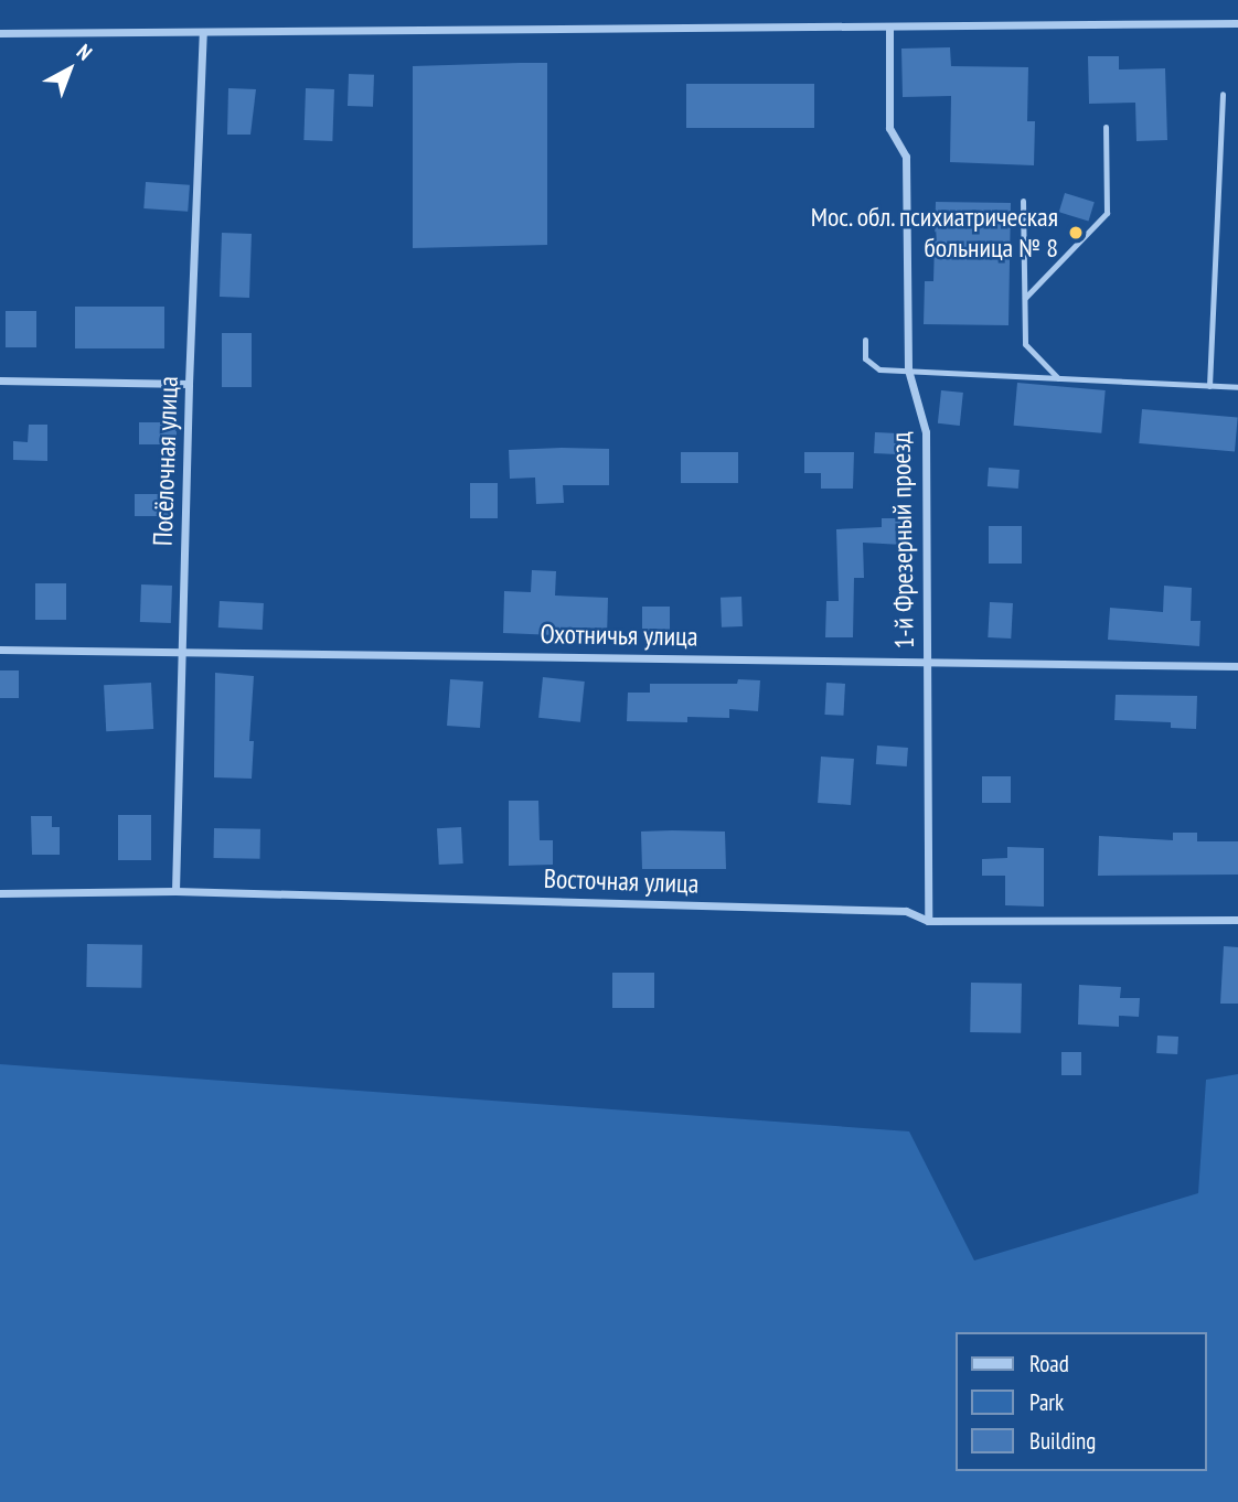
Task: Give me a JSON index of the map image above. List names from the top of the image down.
{
  "streets": {
    "street": [
      "Посёлочная улица",
      "1-й Фрезерный проезд",
      "Охотничья улица",
      "Восточная улица"
    ]
  },
  "crossings": [
    ["Посёлочная улица", "Охотничья улица"],
    ["Посёлочная улица", "Восточная улица"],
    ["1-й Фрезерный проезд", "Охотничья улица"],
    ["1-й Фрезерный проезд", "Восточная улица"]
  ],
  "places": ["Мос. обл. психиатрическая больница № 8"],
  "legend": ["Road", "Park", "Building"],
  "north": "top right"
}
